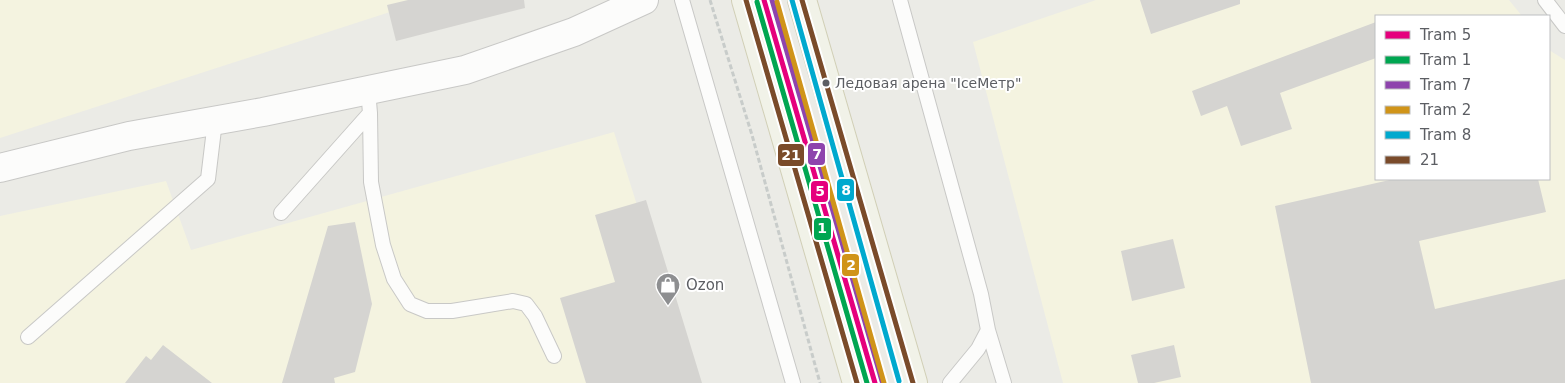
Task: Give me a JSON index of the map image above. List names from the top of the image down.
{
  "places": {
    "other": ["Ледовая арена \"IceМетр\""],
    "shop": ["Ozon"]
  },
  "lines": [
    "tram line 5",
    "tram line 7",
    "tram line 8",
    "transit line 21",
    "tram line 1",
    "tram line 2"
  ],
  "legend": [
    "Tram 5",
    "Tram 1",
    "Tram 7",
    "Tram 2",
    "Tram 8",
    "21"
  ]
}
